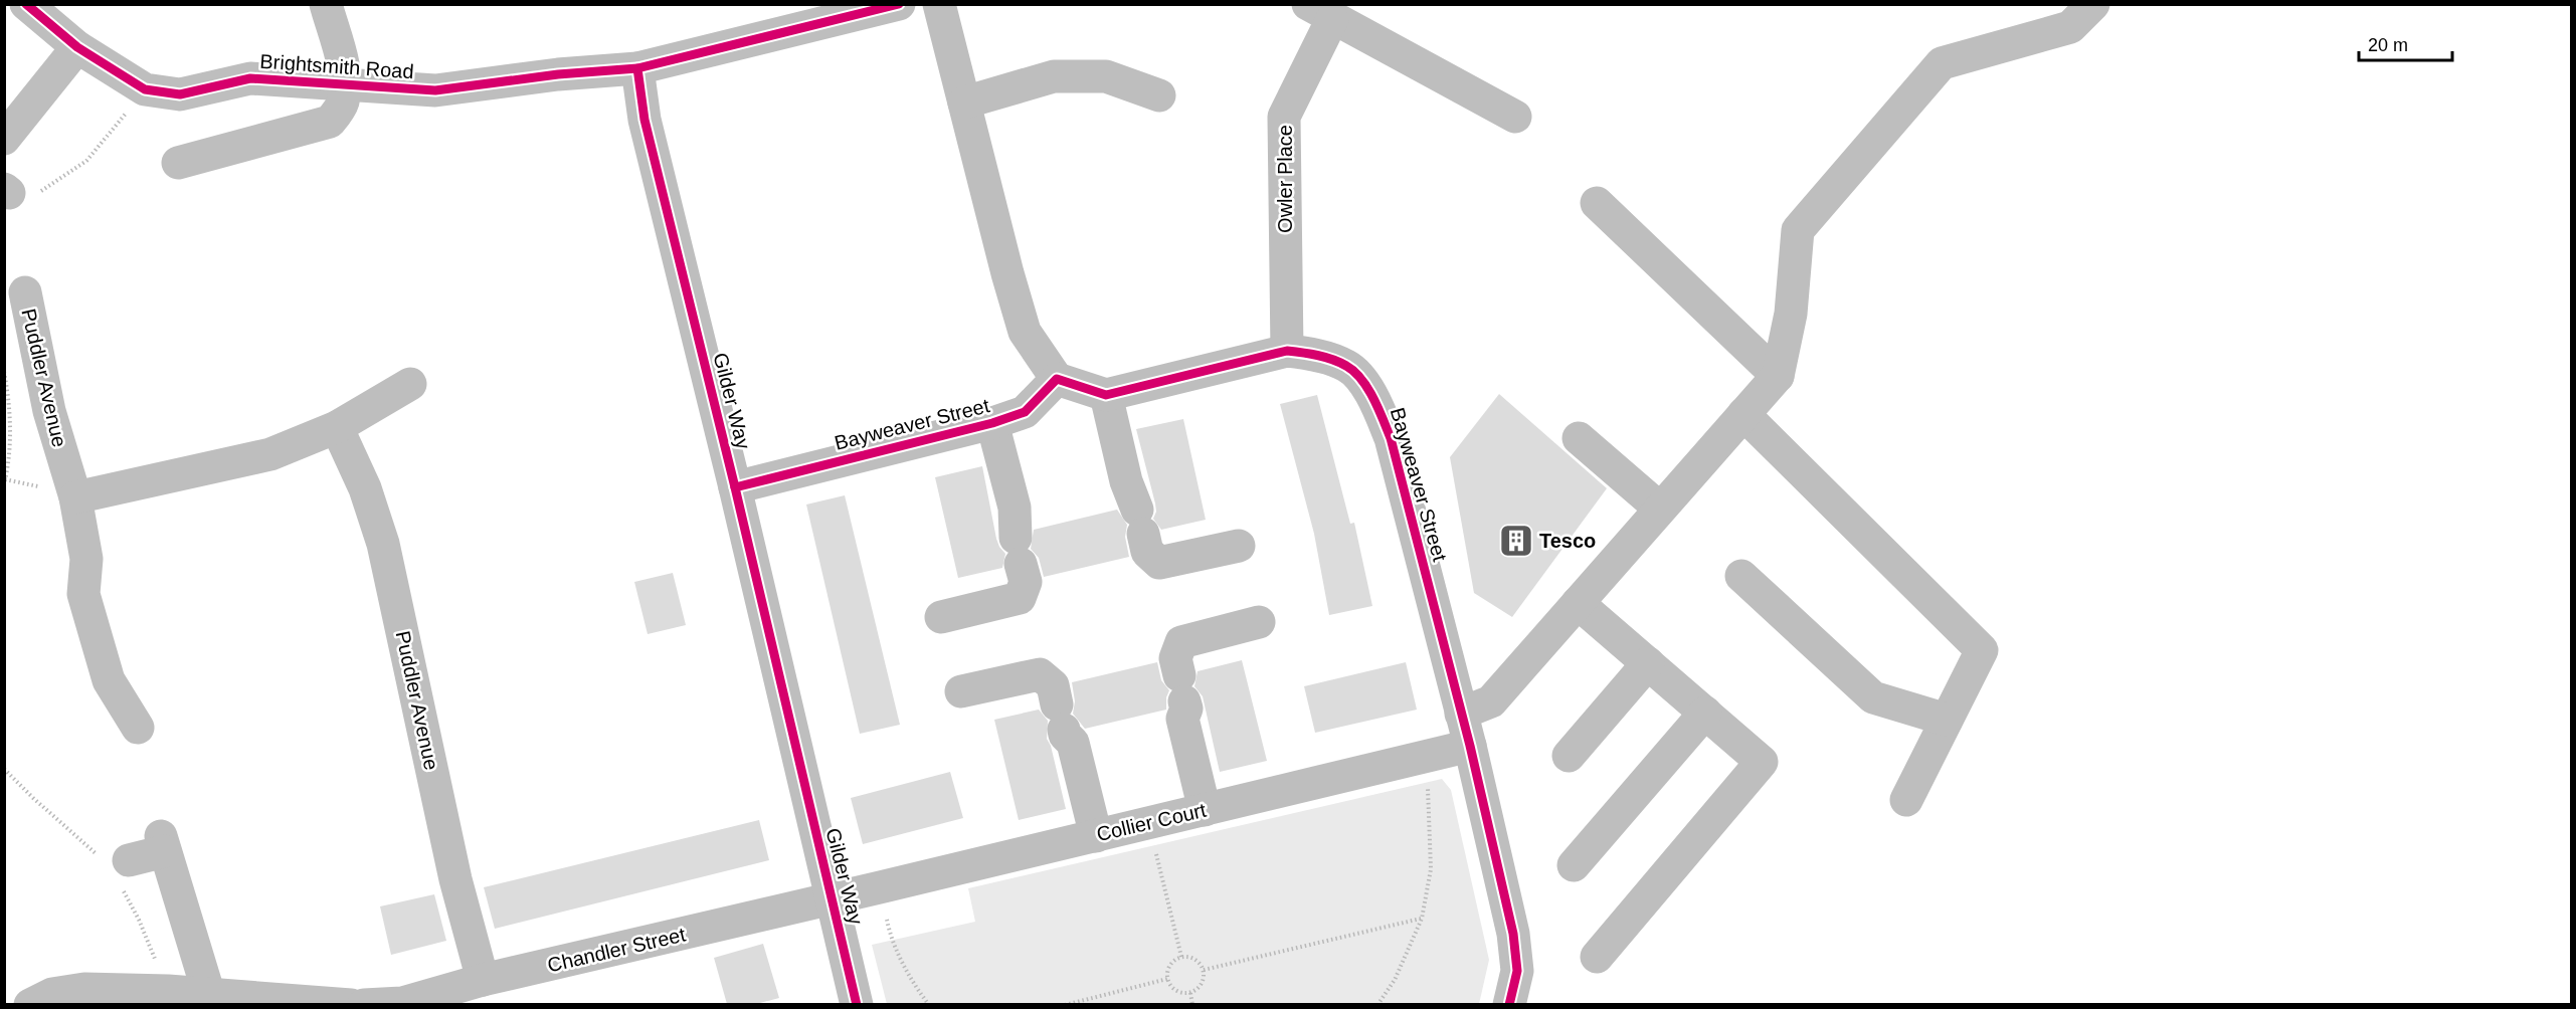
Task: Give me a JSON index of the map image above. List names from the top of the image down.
{
  "streets": {
    "street": [
      "Brightsmith Road",
      "Owler Place",
      "Puddler Avenue",
      "Gilder Way",
      "Bayweaver Street",
      "Collier Court",
      "Chandler Street"
    ]
  },
  "crossings": [
    ["Brightsmith Road", "Gilder Way"],
    ["Owler Place", "Bayweaver Street"],
    ["Puddler Avenue", "Chandler Street"],
    ["Gilder Way", "Bayweaver Street"],
    ["Gilder Way", "Collier Court"],
    ["Gilder Way", "Chandler Street"],
    ["Bayweaver Street", "Collier Court"],
    ["Collier Court", "Chandler Street"]
  ],
  "places": {
    "building": ["Tesco"]
  },
  "scale_bar": "20 m"
}
